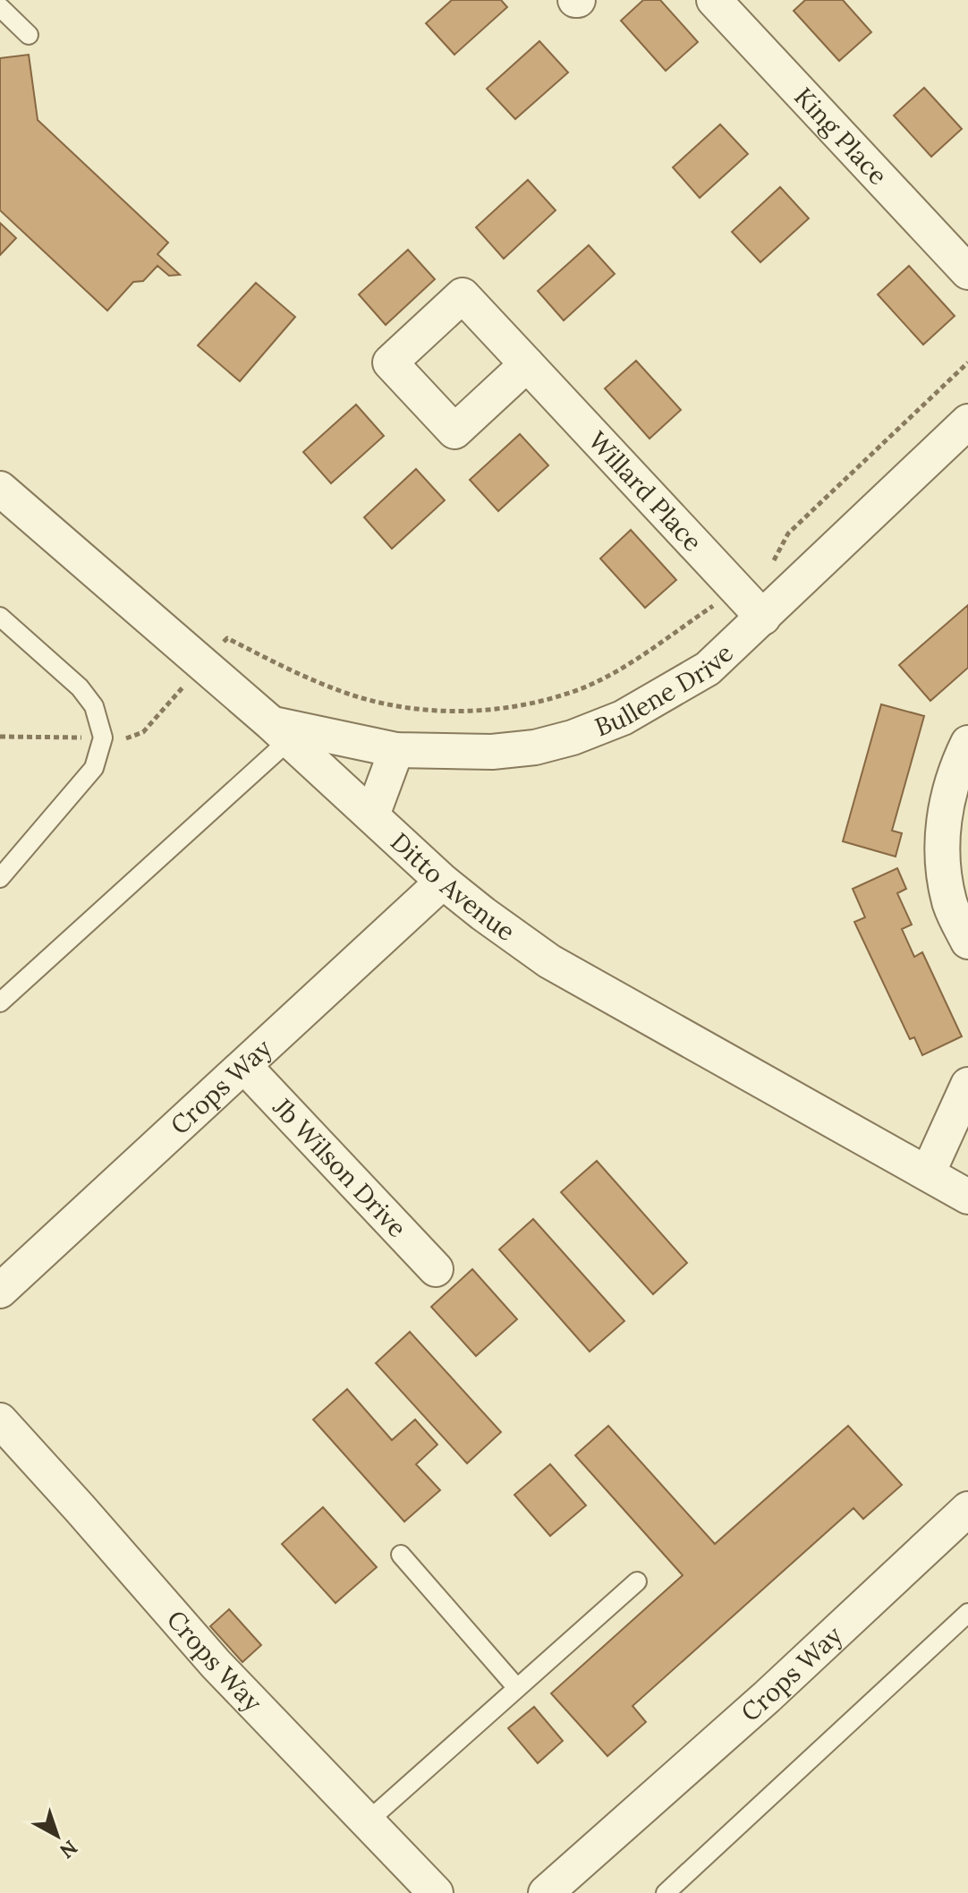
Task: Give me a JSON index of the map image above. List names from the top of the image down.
{
  "streets": {
    "street": [
      "King Place",
      "Willard Place",
      "Bullene Drive",
      "Ditto Avenue",
      "Crops Way",
      "Jb Wilson Drive"
    ]
  },
  "crossings": [
    ["Willard Place", "Bullene Drive"],
    ["Bullene Drive", "Ditto Avenue"],
    ["Ditto Avenue", "Crops Way"],
    ["Crops Way", "Jb Wilson Drive"]
  ],
  "north": "bottom right"
}
